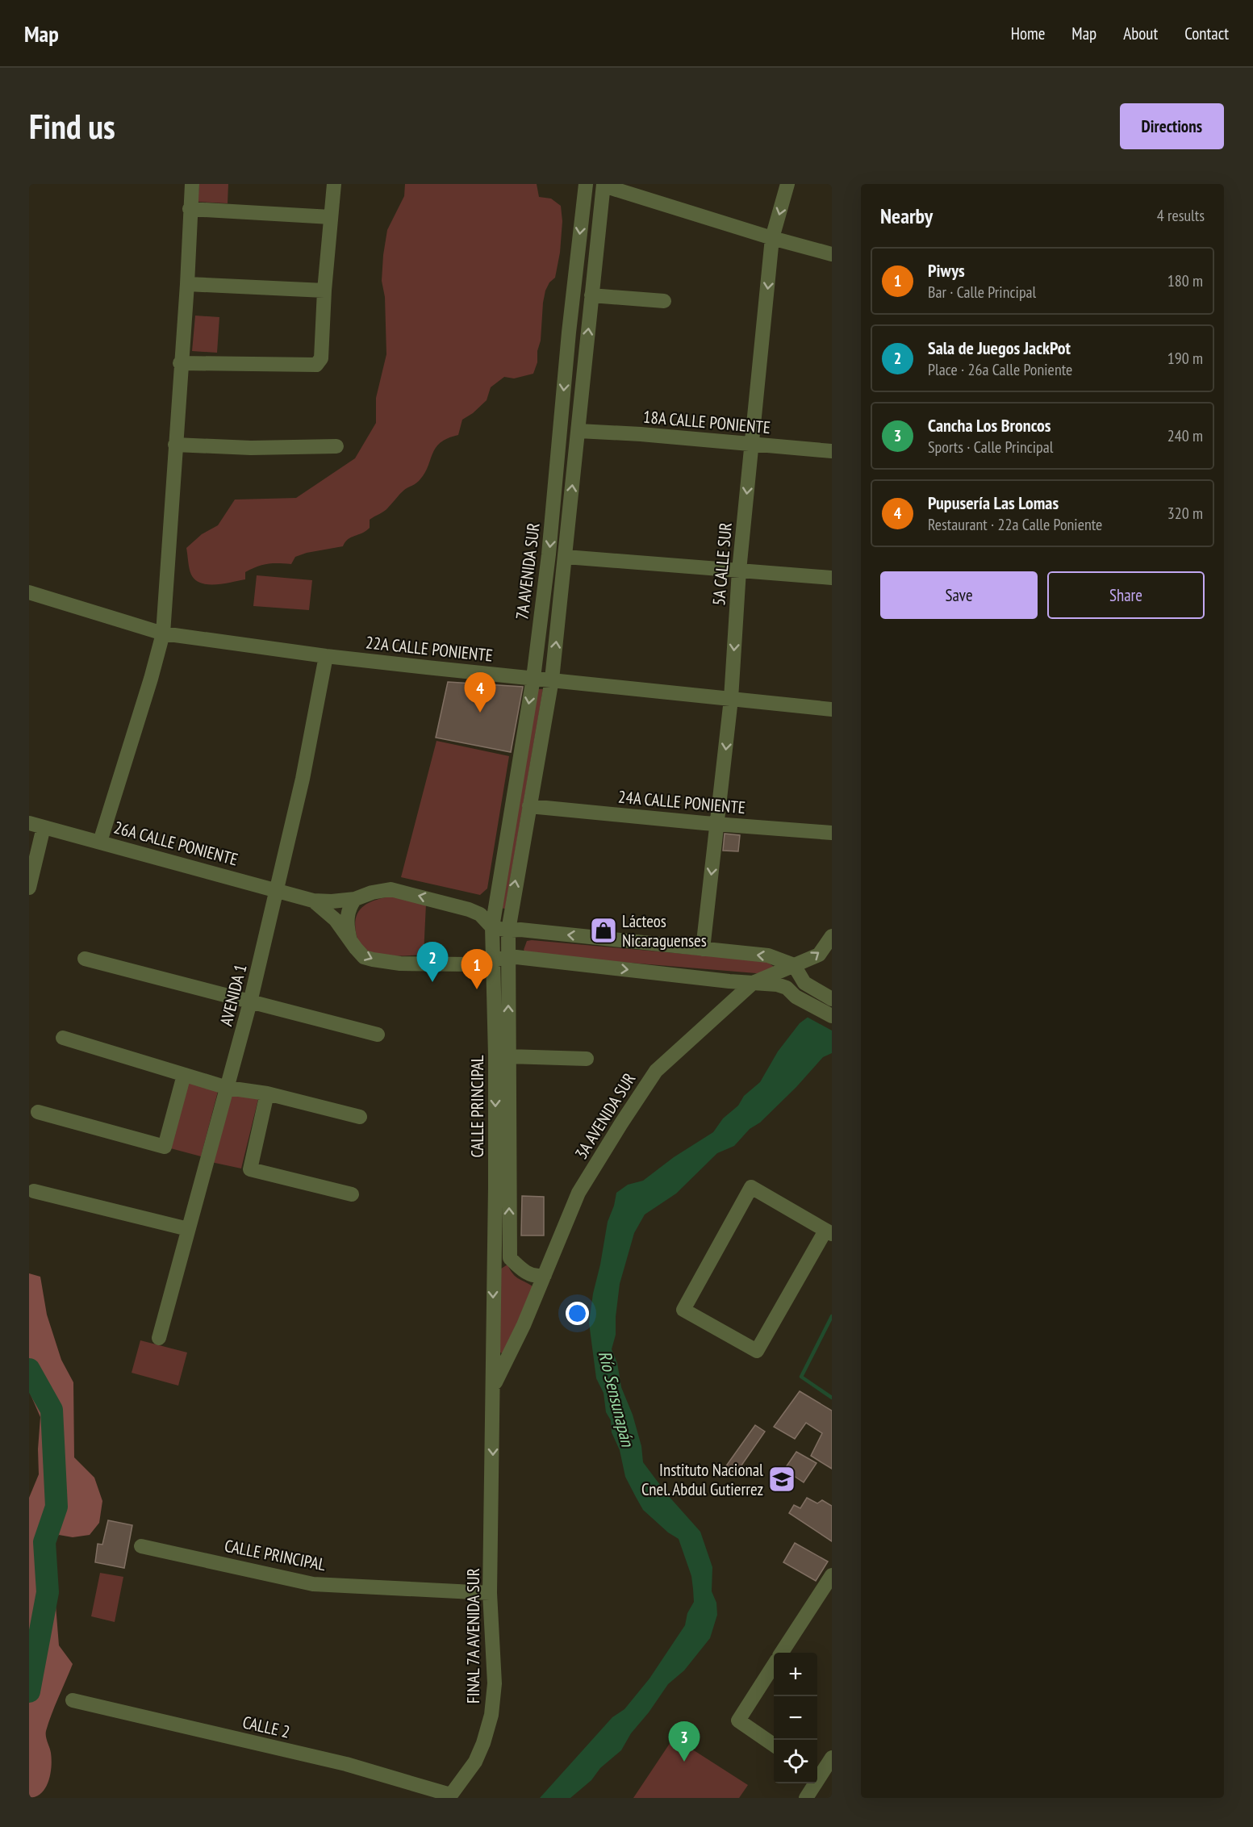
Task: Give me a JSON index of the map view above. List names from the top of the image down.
{
  "streets": {
    "street": [
      "18A CALLE PONIENTE",
      "5A CALLE SUR",
      "7A AVENIDA SUR",
      "22A CALLE PONIENTE",
      "24A CALLE PONIENTE",
      "26A CALLE PONIENTE",
      "AVENIDA 1",
      "CALLE PRINCIPAL",
      "3A AVENIDA SUR",
      "FINAL 7A AVENIDA SUR",
      "CALLE 2"
    ]
  },
  "crossings": [
    ["18A CALLE PONIENTE", "5A CALLE SUR"],
    ["18A CALLE PONIENTE", "7A AVENIDA SUR"],
    ["5A CALLE SUR", "22A CALLE PONIENTE"],
    ["5A CALLE SUR", "24A CALLE PONIENTE"],
    ["5A CALLE SUR", "26A CALLE PONIENTE"],
    ["7A AVENIDA SUR", "22A CALLE PONIENTE"],
    ["7A AVENIDA SUR", "24A CALLE PONIENTE"],
    ["7A AVENIDA SUR", "26A CALLE PONIENTE"],
    ["7A AVENIDA SUR", "CALLE PRINCIPAL"],
    ["22A CALLE PONIENTE", "AVENIDA 1"],
    ["26A CALLE PONIENTE", "AVENIDA 1"],
    ["26A CALLE PONIENTE", "CALLE PRINCIPAL"],
    ["26A CALLE PONIENTE", "3A AVENIDA SUR"],
    ["CALLE PRINCIPAL", "3A AVENIDA SUR"],
    ["CALLE PRINCIPAL", "FINAL 7A AVENIDA SUR"],
    ["FINAL 7A AVENIDA SUR", "CALLE 2"]
  ],
  "one_way": ["5A CALLE SUR"],
  "water": ["Río Sensunapán"],
  "places": {
    "shop": ["Lácteos Nicaraguenses"],
    "school or university": ["Instituto Nacional Cnel. Abdul Gutierrez"]
  },
  "page": {
    "header": "Map",
    "nav": [
      "Home",
      "Map",
      "About",
      "Contact"
    ],
    "buttons": [
      "Directions",
      ["Save", "Share"]
    ],
    "title": "Find us",
    "heading": ["Nearby", "4 results"],
    "list": [
      {
        "mark": "1",
        "name": "Piwys",
        "note": "Bar · Calle Principal",
        "value": "180 m"
      },
      {
        "mark": "2",
        "name": "Sala de Juegos JackPot",
        "note": "Place · 26a Calle Poniente",
        "value": "190 m"
      },
      {
        "mark": "3",
        "name": "Cancha Los Broncos",
        "note": "Sports · Calle Principal",
        "value": "240 m"
      },
      {
        "mark": "4",
        "name": "Pupusería Las Lomas",
        "note": "Restaurant · 22a Calle Poniente",
        "value": "320 m"
      }
    ],
    "pins": [
      "4",
      "2",
      "1",
      "3"
    ],
    "map_buttons": ["+", "−"]
  }
}
